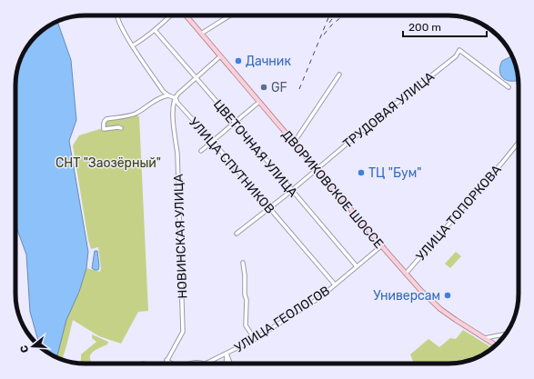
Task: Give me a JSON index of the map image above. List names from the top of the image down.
{
  "streets": {
    "main road": ["ДВОРИКОВСКОЕ ШОССЕ"],
    "street": [
      "ТРУДОВАЯ УЛИЦА",
      "ЦВЕТОЧНАЯ УЛИЦА",
      "УЛИЦА СПУТНИКОВ",
      "УЛИЦА ТОПОРКОВА",
      "НОВИНСКАЯ УЛИЦА",
      "УЛИЦА ГЕОЛОГОВ"
    ]
  },
  "crossings": [
    ["ТРУДОВАЯ УЛИЦА", "ЦВЕТОЧНАЯ УЛИЦА"],
    ["ТРУДОВАЯ УЛИЦА", "УЛИЦА СПУТНИКОВ"],
    ["ТРУДОВАЯ УЛИЦА", "ДВОРИКОВСКОЕ ШОССЕ"],
    ["ЦВЕТОЧНАЯ УЛИЦА", "УЛИЦА ГЕОЛОГОВ"],
    ["УЛИЦА СПУТНИКОВ", "НОВИНСКАЯ УЛИЦА"],
    ["УЛИЦА СПУТНИКОВ", "УЛИЦА ГЕОЛОГОВ"],
    ["ДВОРИКОВСКОЕ ШОССЕ", "УЛИЦА ТОПОРКОВА"],
    ["ДВОРИКОВСКОЕ ШОССЕ", "УЛИЦА ГЕОЛОГОВ"]
  ],
  "parks": ["СНТ \"Заозёрный\""],
  "places": [
    "Дачник",
    "GF",
    "ТЦ \"Бум\"",
    "Универсам"
  ],
  "scale_bar": "200 m",
  "north": "left"
}
